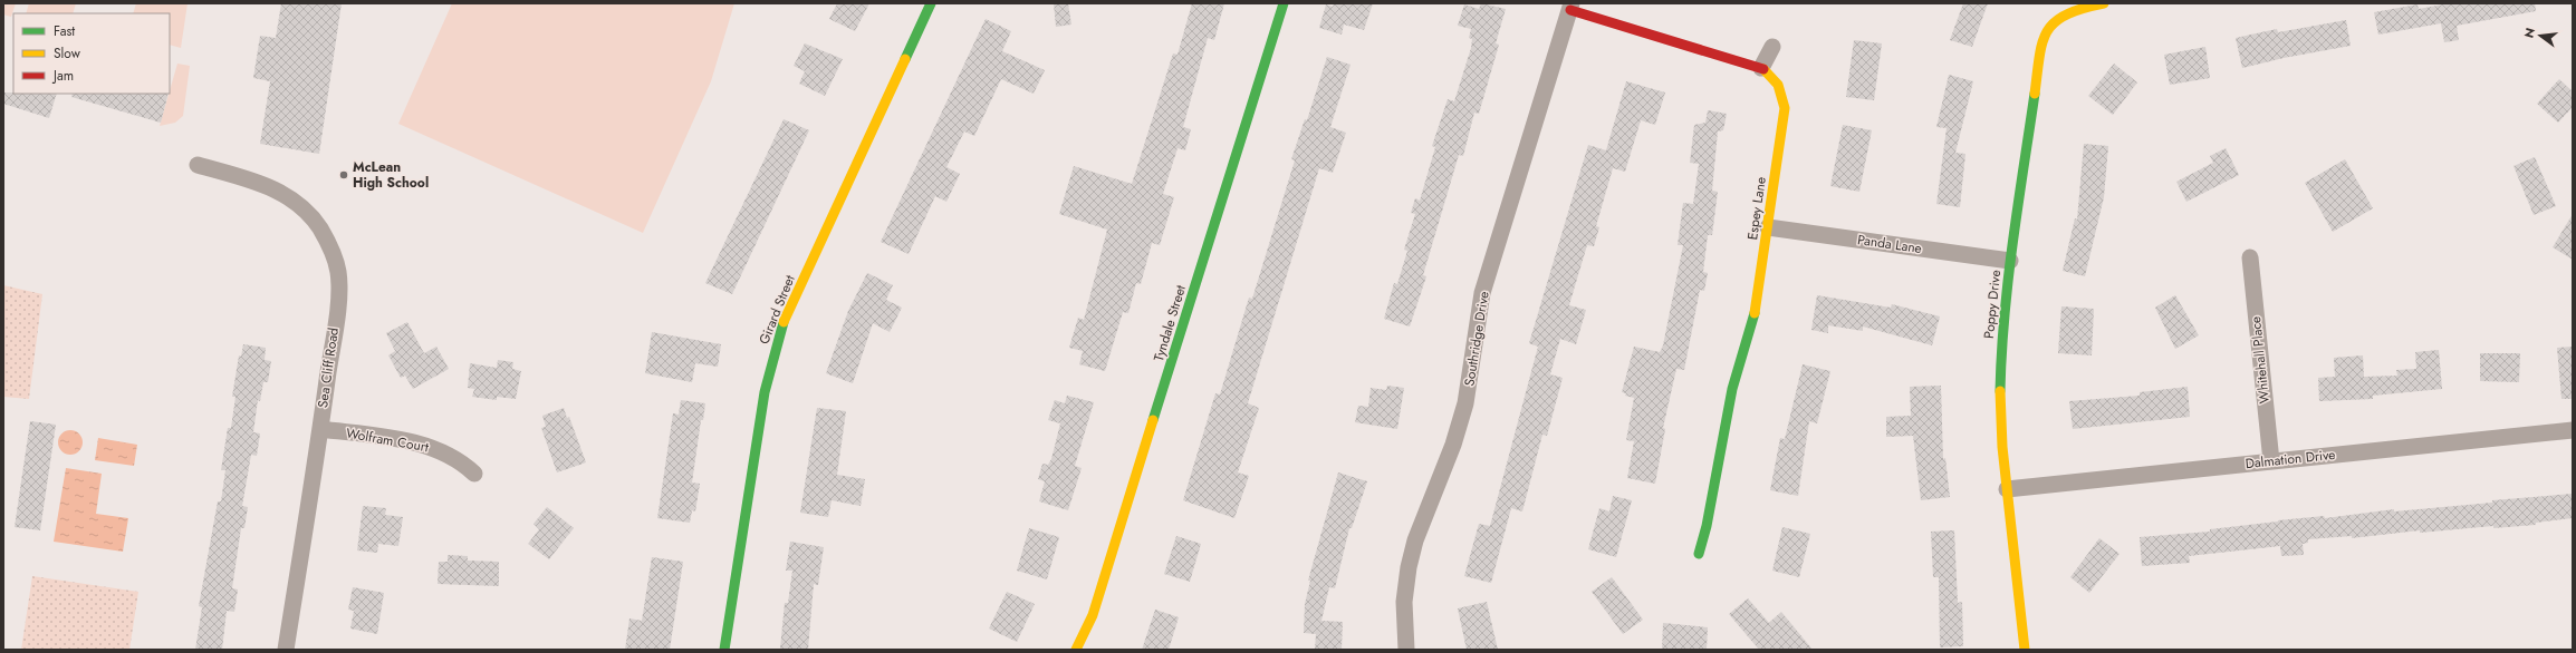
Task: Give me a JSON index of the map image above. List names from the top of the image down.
{
  "streets": {
    "street": [
      "Espey Lane",
      "Panda Lane",
      "Poppy Drive",
      "Girard Street",
      "Tyndale Street",
      "Southridge Drive",
      "Whitehall Place",
      "Sea Cliff Road",
      "Wolfram Court",
      "Dalmation Drive"
    ]
  },
  "crossings": [
    ["Espey Lane", "Panda Lane"],
    ["Espey Lane", "Southridge Drive"],
    ["Panda Lane", "Poppy Drive"],
    ["Poppy Drive", "Dalmation Drive"],
    ["Whitehall Place", "Dalmation Drive"],
    ["Sea Cliff Road", "Wolfram Court"]
  ],
  "places": ["McLean High School"],
  "legend": ["Fast", "Slow", "Jam"],
  "north": "left"
}
